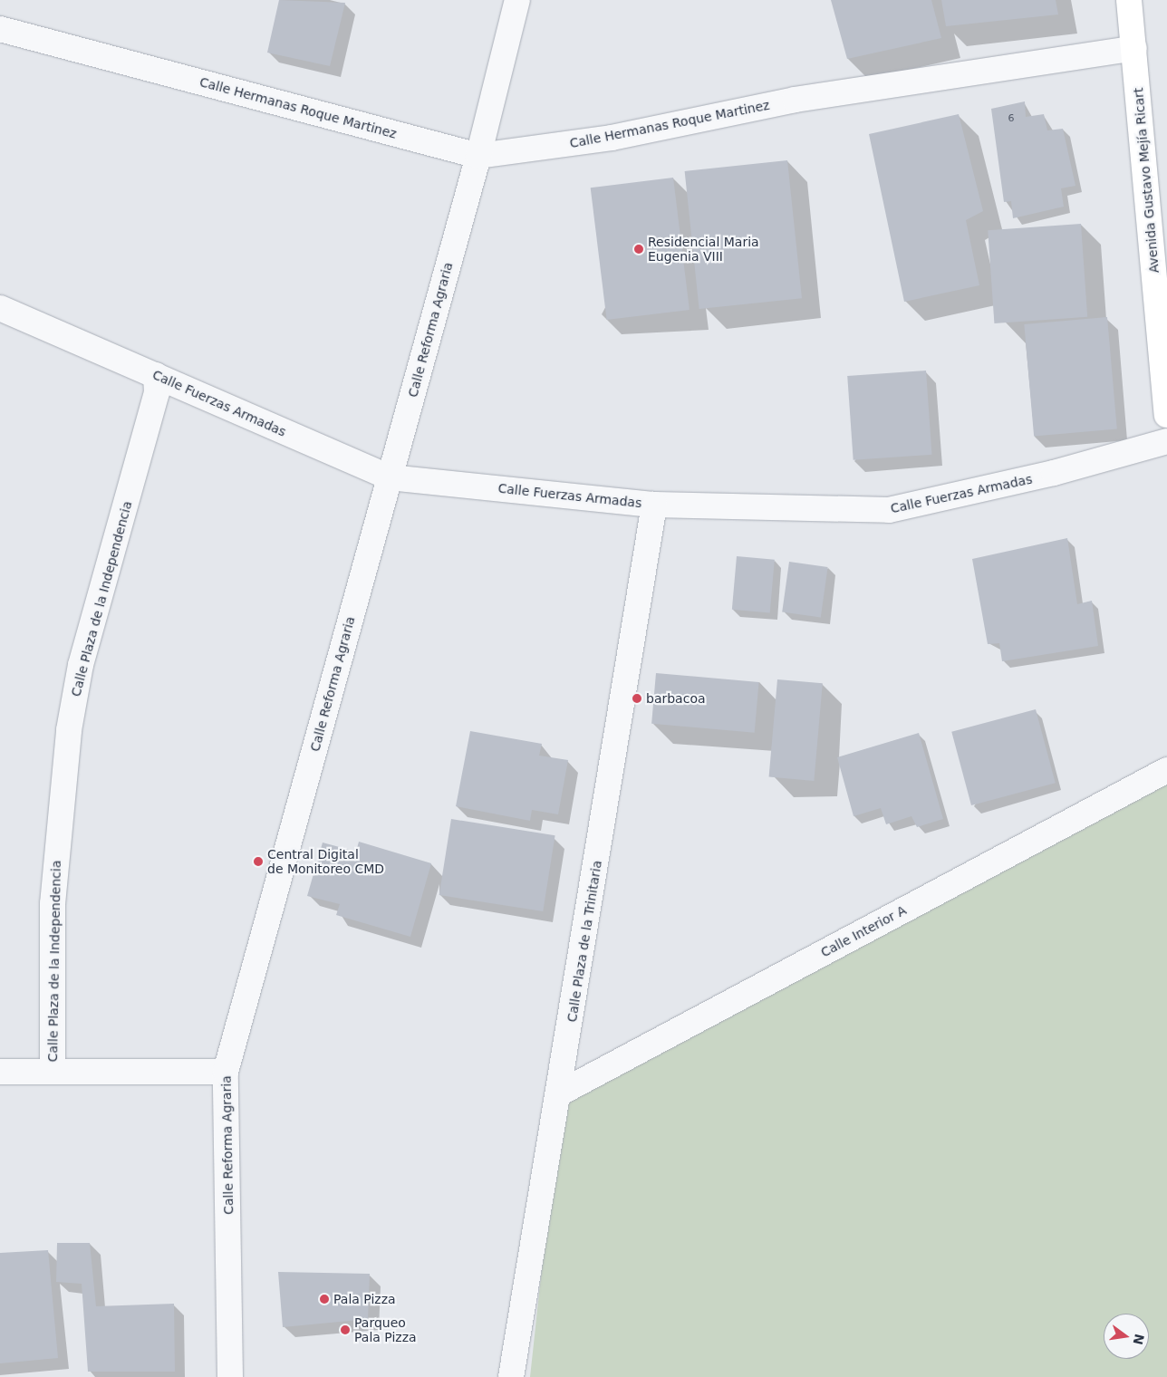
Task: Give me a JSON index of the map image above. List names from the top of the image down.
{
  "streets": {
    "street": [
      "Calle Hermanas Roque Martinez",
      "Avenida Gustavo Mejía Ricart",
      "Calle Reforma Agraria",
      "Calle Fuerzas Armadas",
      "Calle Plaza de la Independencia",
      "Calle Interior A",
      "Calle Plaza de la Trinitaria"
    ]
  },
  "crossings": [
    ["Calle Hermanas Roque Martinez", "Avenida Gustavo Mejía Ricart"],
    ["Calle Hermanas Roque Martinez", "Calle Reforma Agraria"],
    ["Calle Reforma Agraria", "Calle Fuerzas Armadas"],
    ["Calle Fuerzas Armadas", "Calle Plaza de la Independencia"],
    ["Calle Fuerzas Armadas", "Calle Plaza de la Trinitaria"],
    ["Calle Interior A", "Calle Plaza de la Trinitaria"]
  ],
  "places": [
    "Residencial Maria Eugenia VIII",
    "barbacoa",
    "Central Digital de Monitoreo CMD",
    "Pala Pizza",
    "Parqueo Pala Pizza"
  ],
  "house_numbers": ["6"],
  "north": "right"
}
